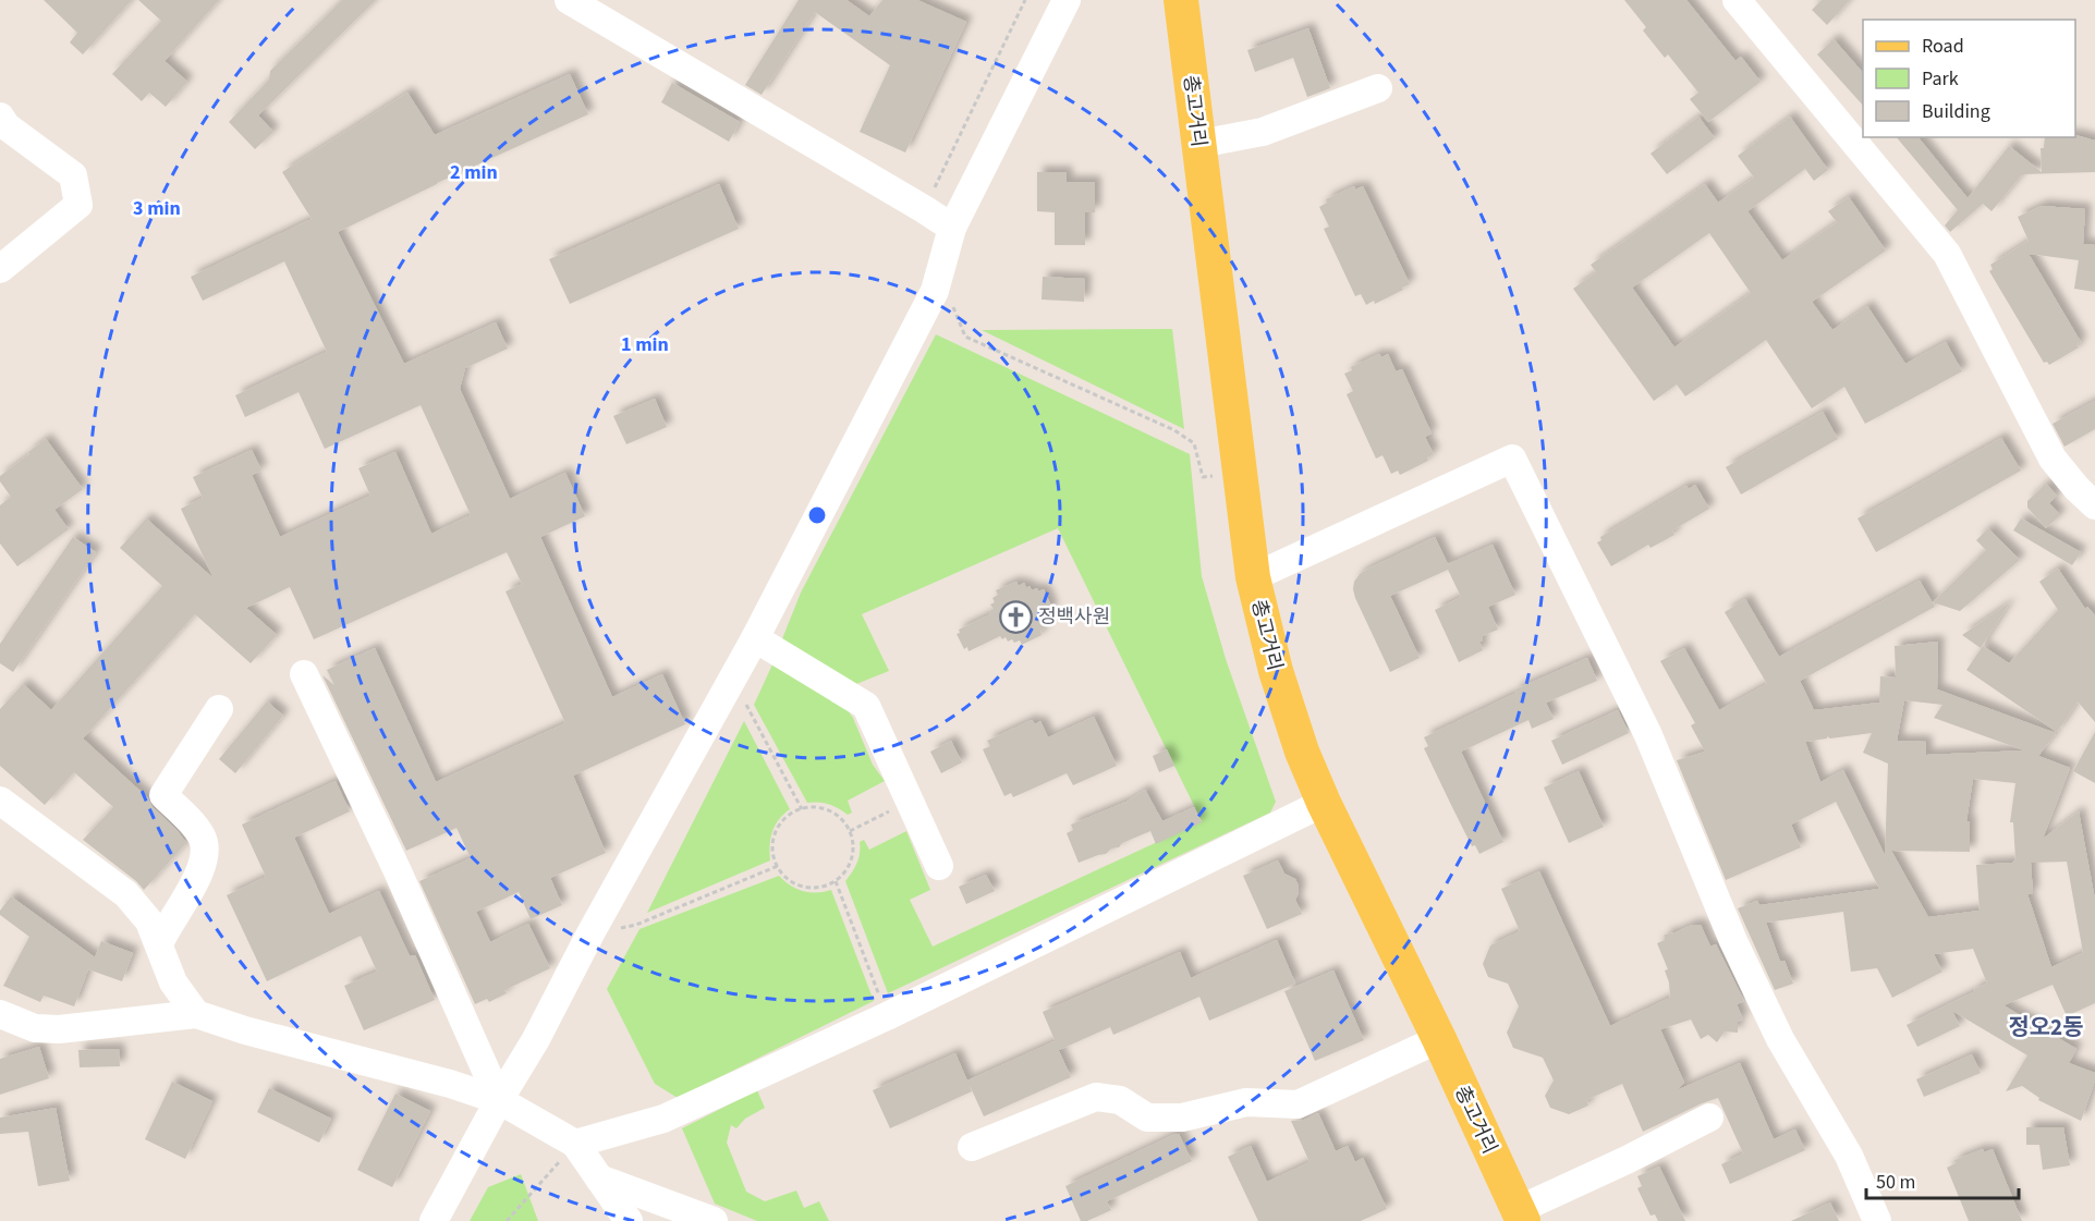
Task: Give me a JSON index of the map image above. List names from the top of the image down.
{
  "streets": {
    "main road": ["총고거리"]
  },
  "districts": ["정오2동"],
  "places": {
    "church": ["정백사원"]
  },
  "legend": ["Road", "Park", "Building"],
  "scale_bar": "50 m",
  "rings": ["2 min", "3 min", "1 min"]
}
